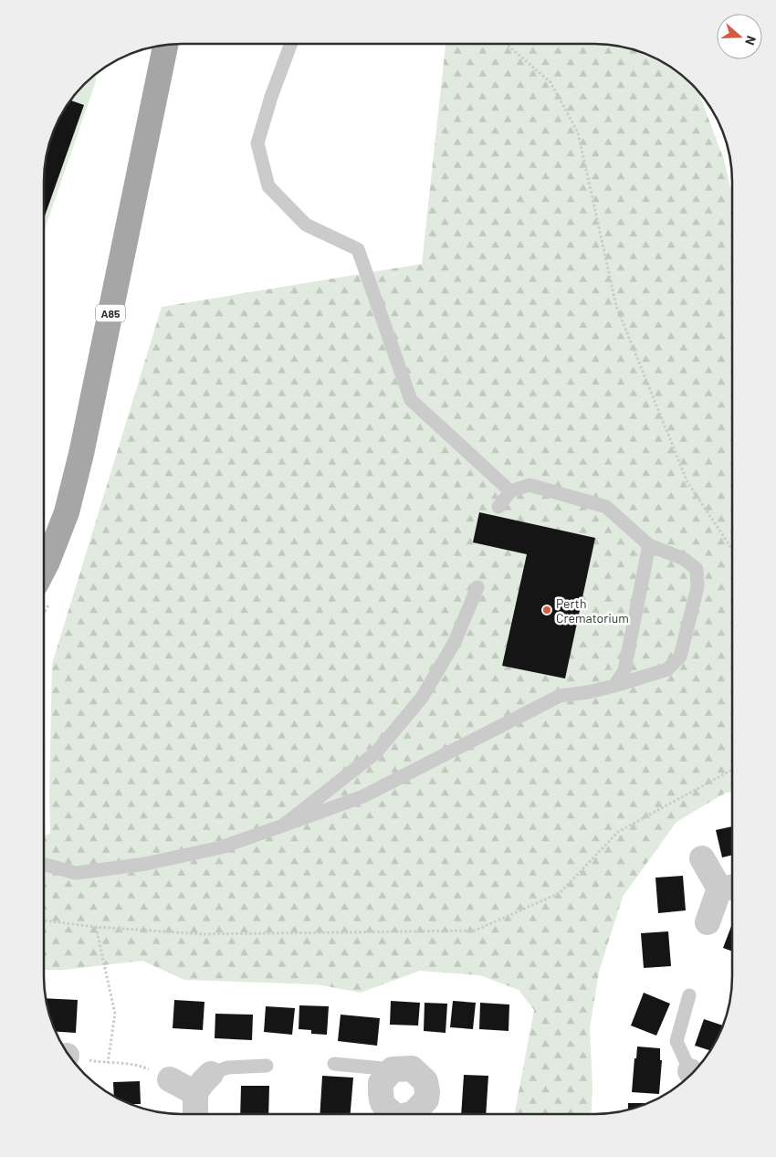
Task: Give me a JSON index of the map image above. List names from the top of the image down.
{
  "streets": {
    "main road": ["A85"]
  },
  "places": ["Perth Crematorium"],
  "north": "right"
}
